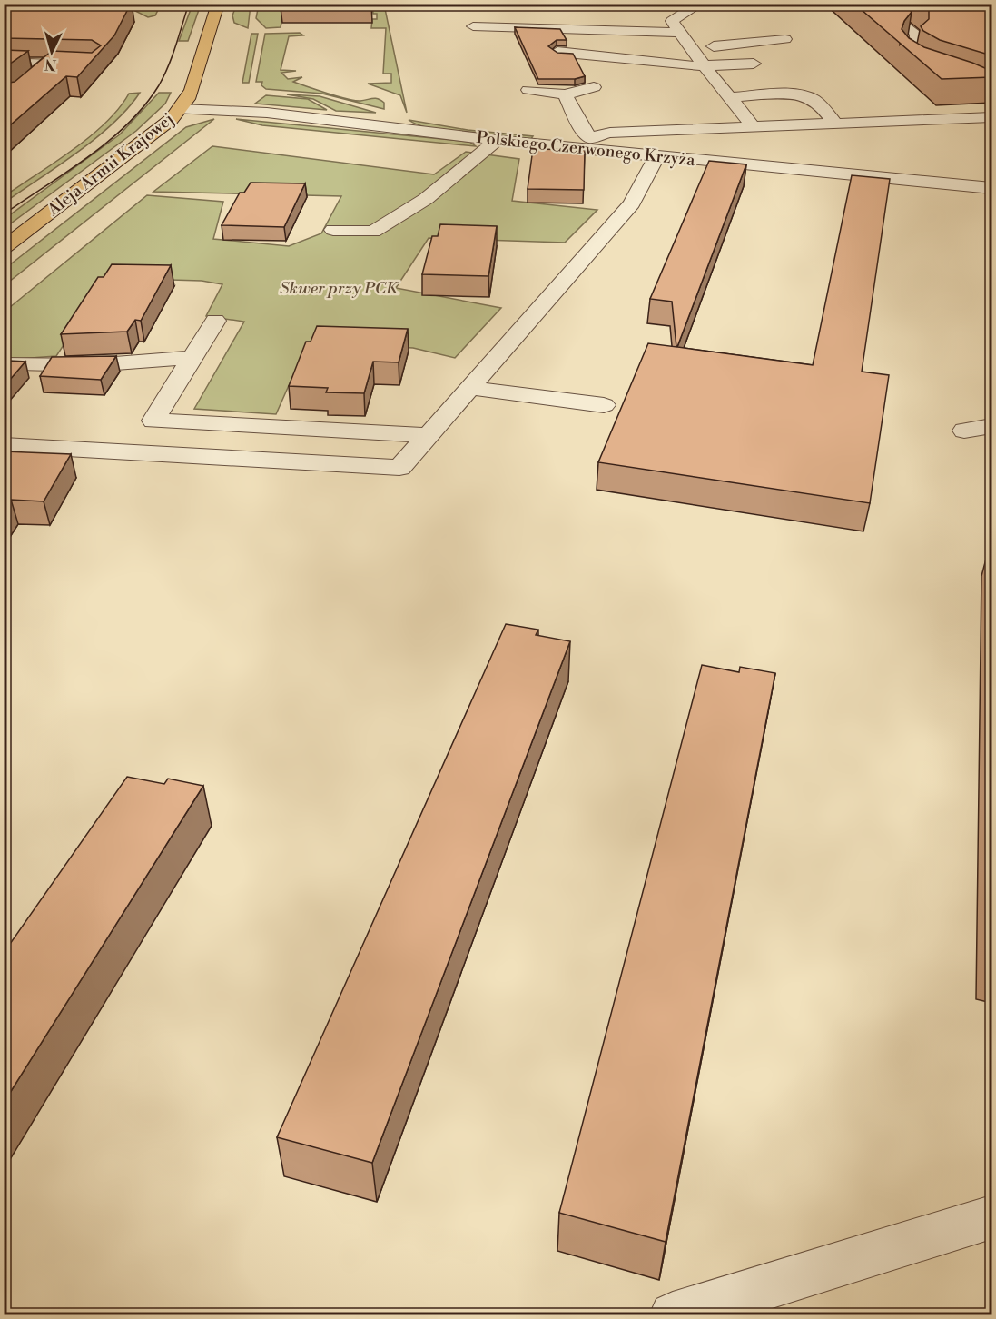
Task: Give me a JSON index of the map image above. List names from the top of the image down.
{
  "streets": {
    "main road": ["Aleja Armii Krajowej"],
    "street": ["Polskiego Czerwonego Krzyża"]
  },
  "crossings": [
    ["Polskiego Czerwonego Krzyża", "Aleja Armii Krajowej"]
  ],
  "parks": ["Skwer przy PCK"],
  "north": "bottom"
}
